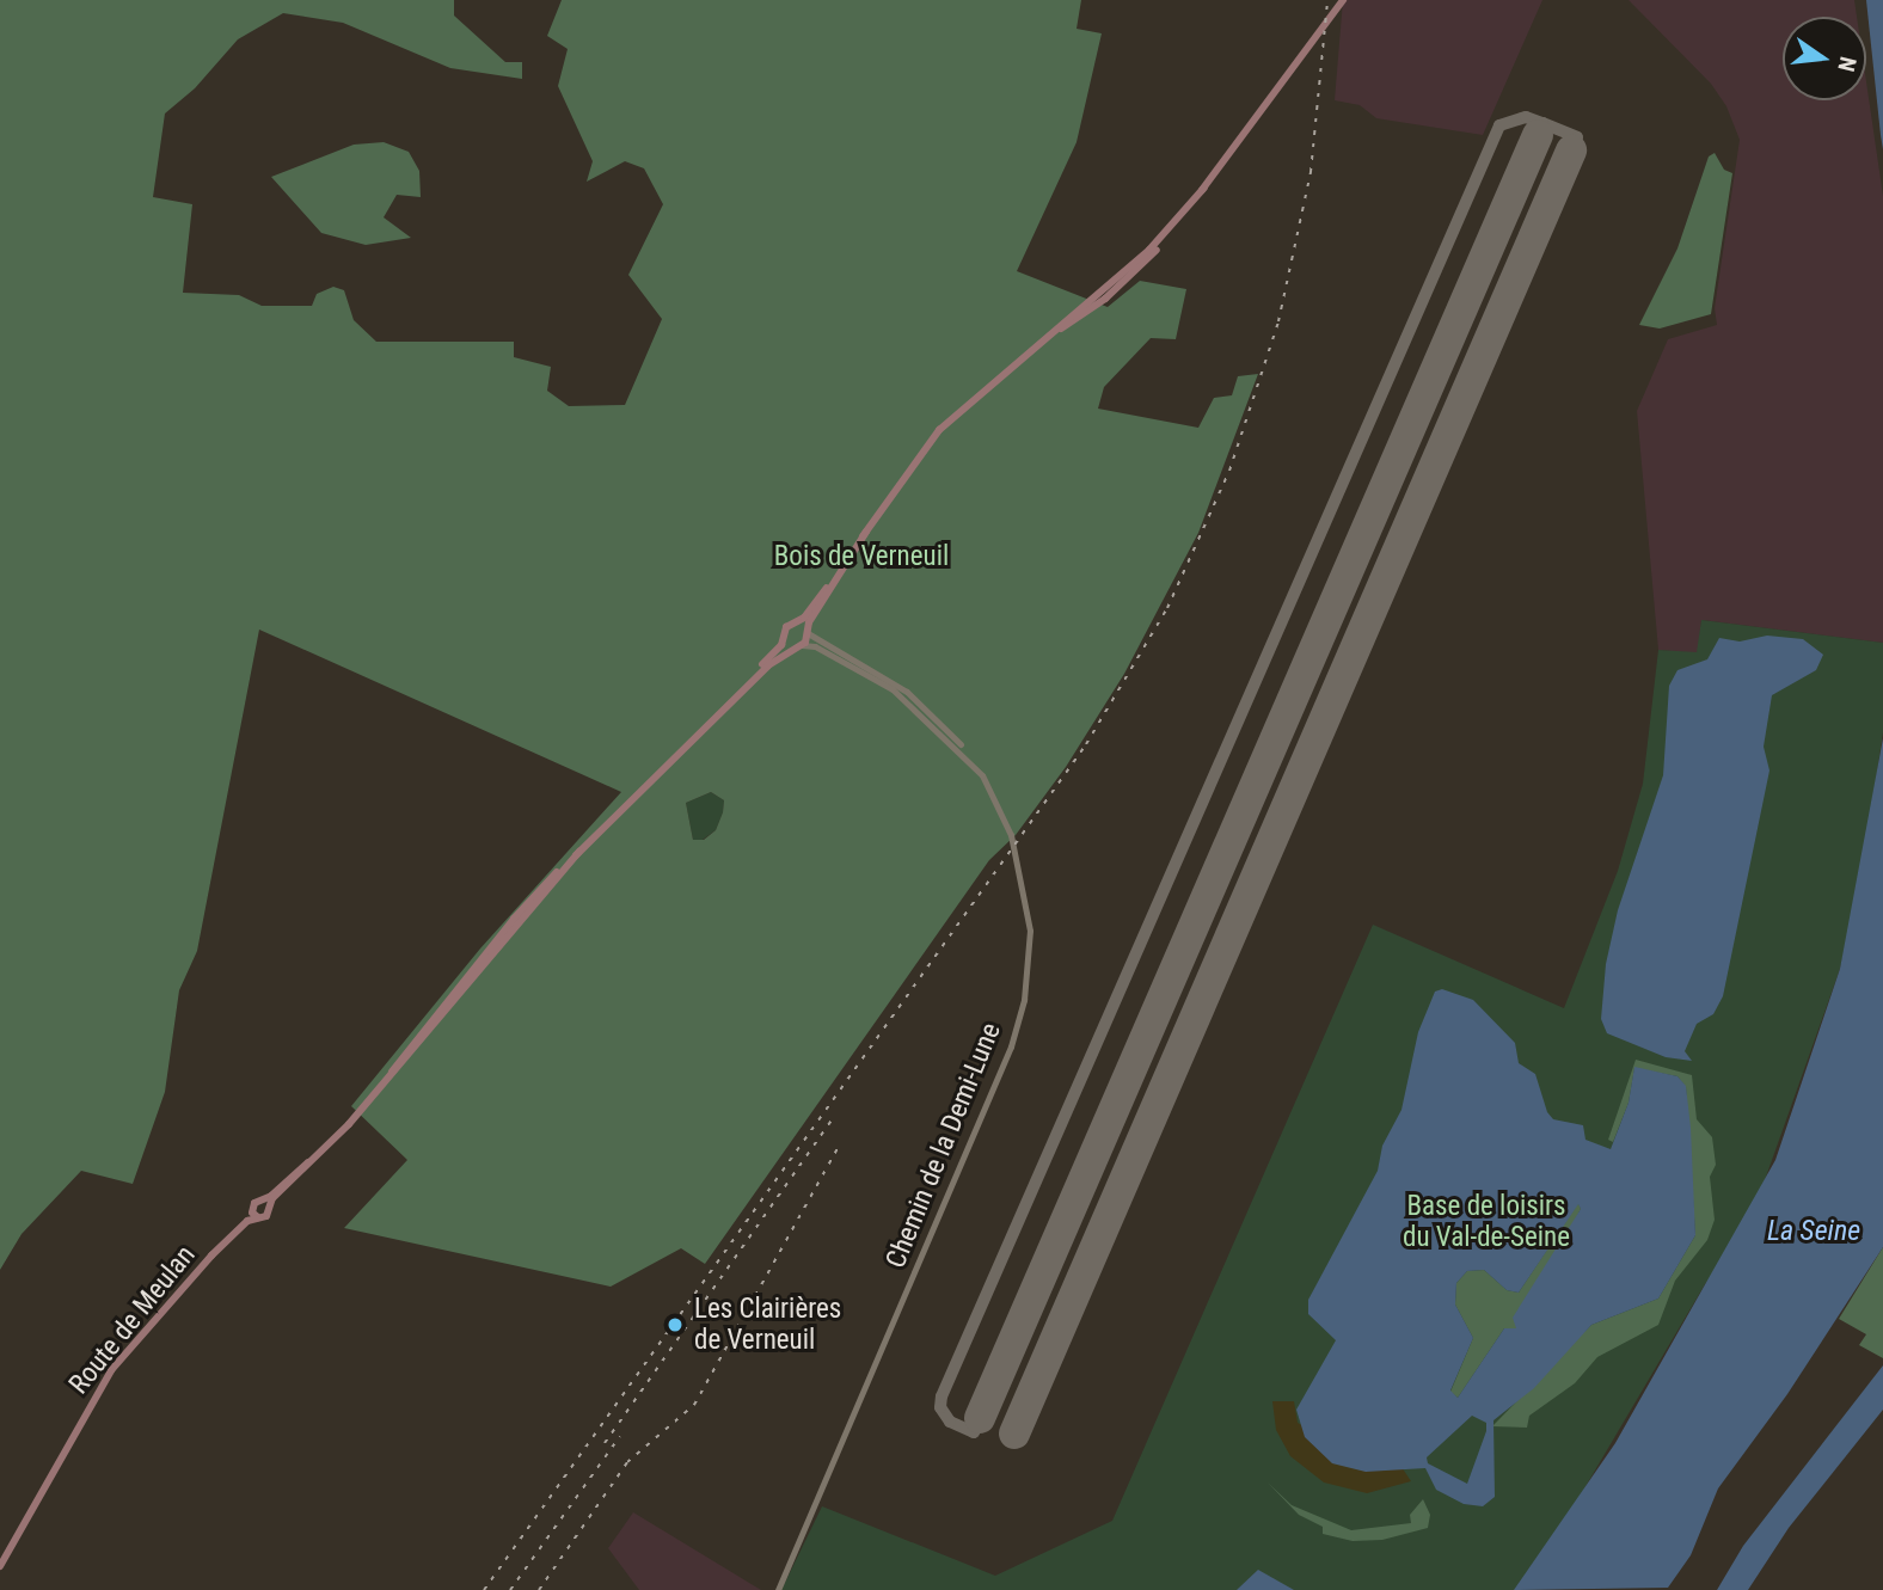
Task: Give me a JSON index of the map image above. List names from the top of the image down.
{
  "streets": {
    "main road": ["Route de Meulan"],
    "street": ["Chemin de la Demi-Lune"]
  },
  "water": ["La Seine"],
  "parks": ["Bois de Verneuil", "Base de loisirs du Val-de-Seine"],
  "places": ["Les Clairières de Verneuil"],
  "north": "right"
}
